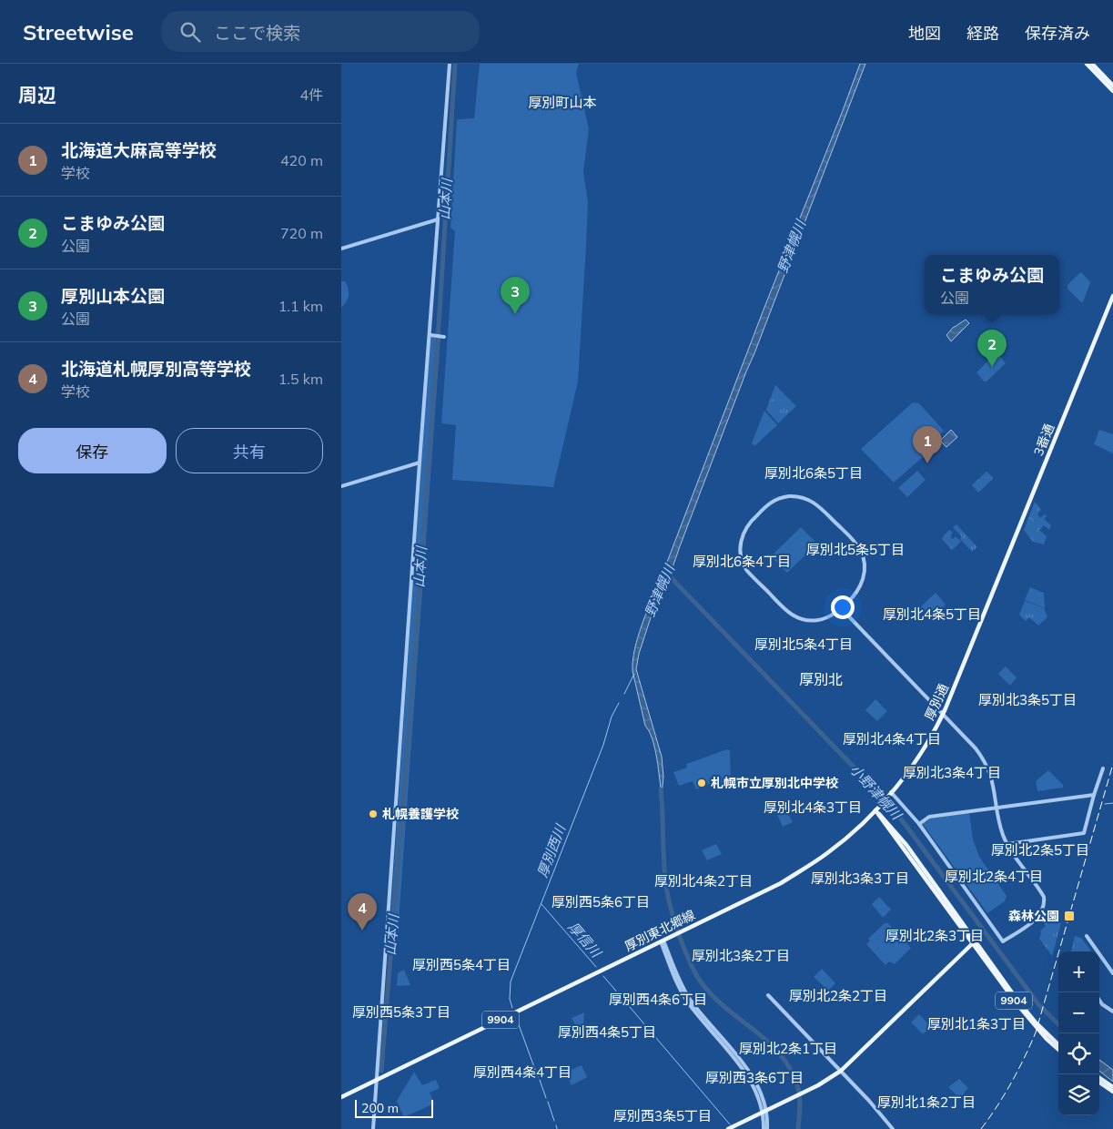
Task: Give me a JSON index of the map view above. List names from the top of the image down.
{
  "streets": {
    "main road": [
      "3番通",
      "厚別通",
      "厚別東北郷線",
      "9904"
    ]
  },
  "crossings": [
    ["3番通", "厚別通"],
    ["厚別通", "厚別東北郷線"],
    ["厚別通", "9904"],
    ["厚別東北郷線", "9904"]
  ],
  "districts": [
    "厚別町山本",
    "厚別北6条5丁目",
    "厚別北5条5丁目",
    "厚別北6条4丁目",
    "厚別北4条5丁目",
    "厚別北5条4丁目",
    "厚別北",
    "厚別北3条5丁目",
    "厚別北4条4丁目",
    "厚別北3条4丁目",
    "厚別北4条3丁目",
    "厚別北2条5丁目",
    "厚別北2条4丁目",
    "厚別北3条3丁目",
    "厚別北4条2丁目",
    "厚別西5条6丁目",
    "厚別北2条3丁目",
    "厚別北3条2丁目",
    "厚別西5条4丁目",
    "厚別北2条2丁目",
    "厚別西4条6丁目",
    "厚別西5条3丁目",
    "厚別北1条3丁目",
    "厚別西4条5丁目",
    "厚別北2条1丁目",
    "厚別西4条4丁目",
    "厚別西3条6丁目",
    "厚別北1条2丁目",
    "厚別西3条5丁目"
  ],
  "water": [
    "山本川",
    "野津幌川",
    "小野津幌川",
    "厚別西川",
    "厚信川"
  ],
  "places": {
    "other": ["札幌市立厚別北中学校", "札幌養護学校"],
    "transit": ["森林公園"]
  },
  "scale_bar": "200 m",
  "page": {
    "header": "Streetwise",
    "search": "ここで検索",
    "nav": ["地図", "経路", "保存済み"],
    "heading": ["周辺", "4件"],
    "list": [
      {
        "mark": "1",
        "name": "北海道大麻高等学校",
        "note": "学校",
        "value": "420 m"
      },
      {
        "mark": "2",
        "name": "こまゆみ公園",
        "note": "公園",
        "value": "720 m"
      },
      {
        "mark": "3",
        "name": "厚別山本公園",
        "note": "公園",
        "value": "1.1 km"
      },
      {
        "mark": "4",
        "name": "北海道札幌厚別高等学校",
        "note": "学校",
        "value": "1.5 km"
      }
    ],
    "popup": ["こまゆみ公園", "公園"],
    "pins": [
      "3",
      "2",
      "1",
      "4"
    ],
    "buttons": ["保存", "共有"],
    "map_buttons": ["+", "−"],
    "scale": "200 m"
  }
}
